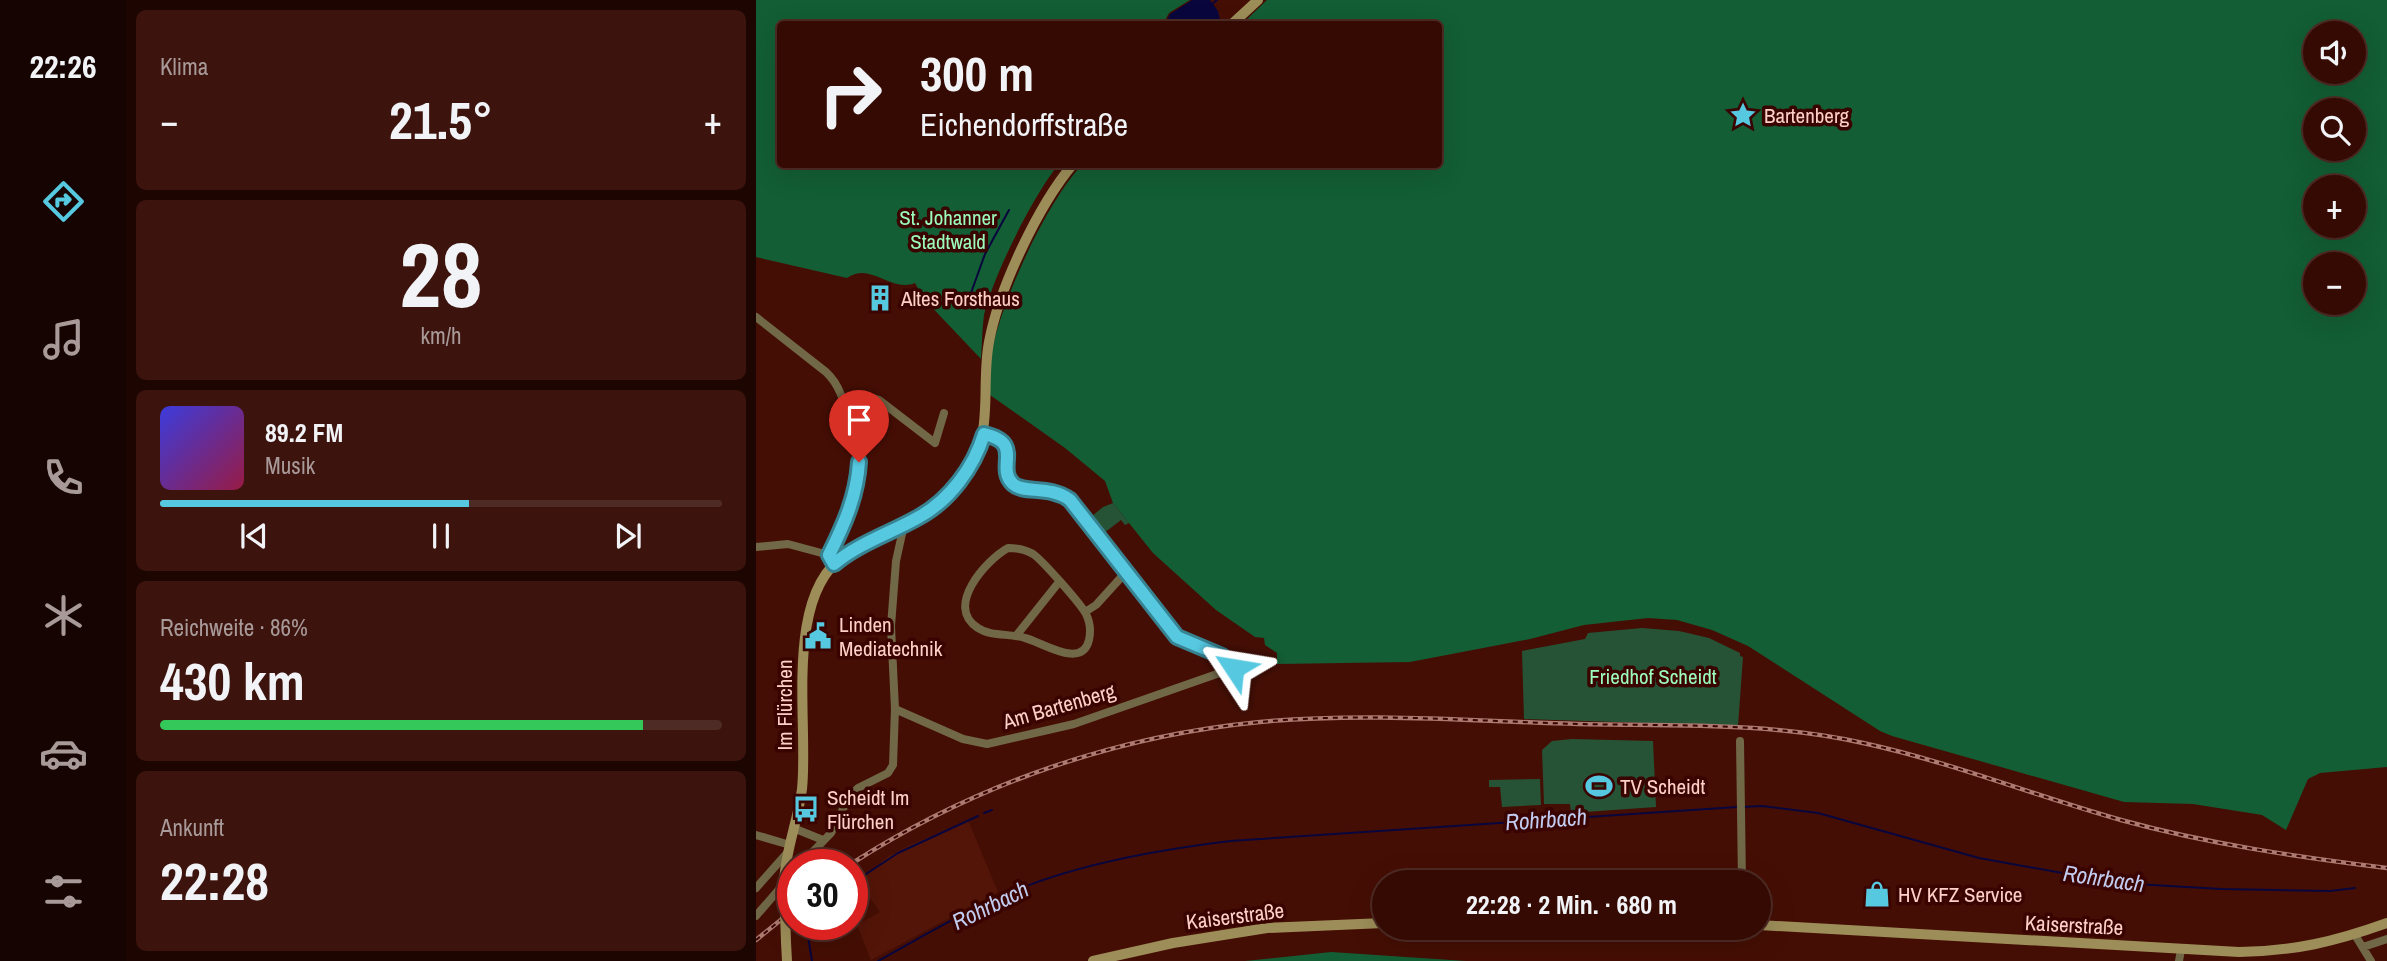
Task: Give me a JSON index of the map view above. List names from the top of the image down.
{
  "streets": {
    "street": ["Im Flürchen", "Am Bartenberg", "Kaiserstraße"]
  },
  "water": ["Rohrbach"],
  "parks": ["St. Johanner Stadtwald", "Friedhof Scheidt"],
  "places": {
    "place": ["Bartenberg"],
    "building": ["Altes Forsthaus"],
    "public building": ["Linden Mediatechnik"],
    "sports": ["TV Scheidt"],
    "bus stop": ["Scheidt Im Flürchen"],
    "shop": ["HV KFZ Service"]
  },
  "page": {
    "tabs": "22:26",
    "tile": [
      "Klima",
      ["28", "km/h"],
      ["Reichweite · 86%", "430 km"],
      ["Ankunft", "22:28"]
    ],
    "map_buttons": ["+", "−"],
    "turn": ["300 m", "Eichendorffstraße"],
    "heat": ["−", "21.5°", "+"],
    "song": ["89.2 FM", "Musik"],
    "limit": "30",
    "trip": "22:28 · 2 Min. · 680 m"
  }
}
